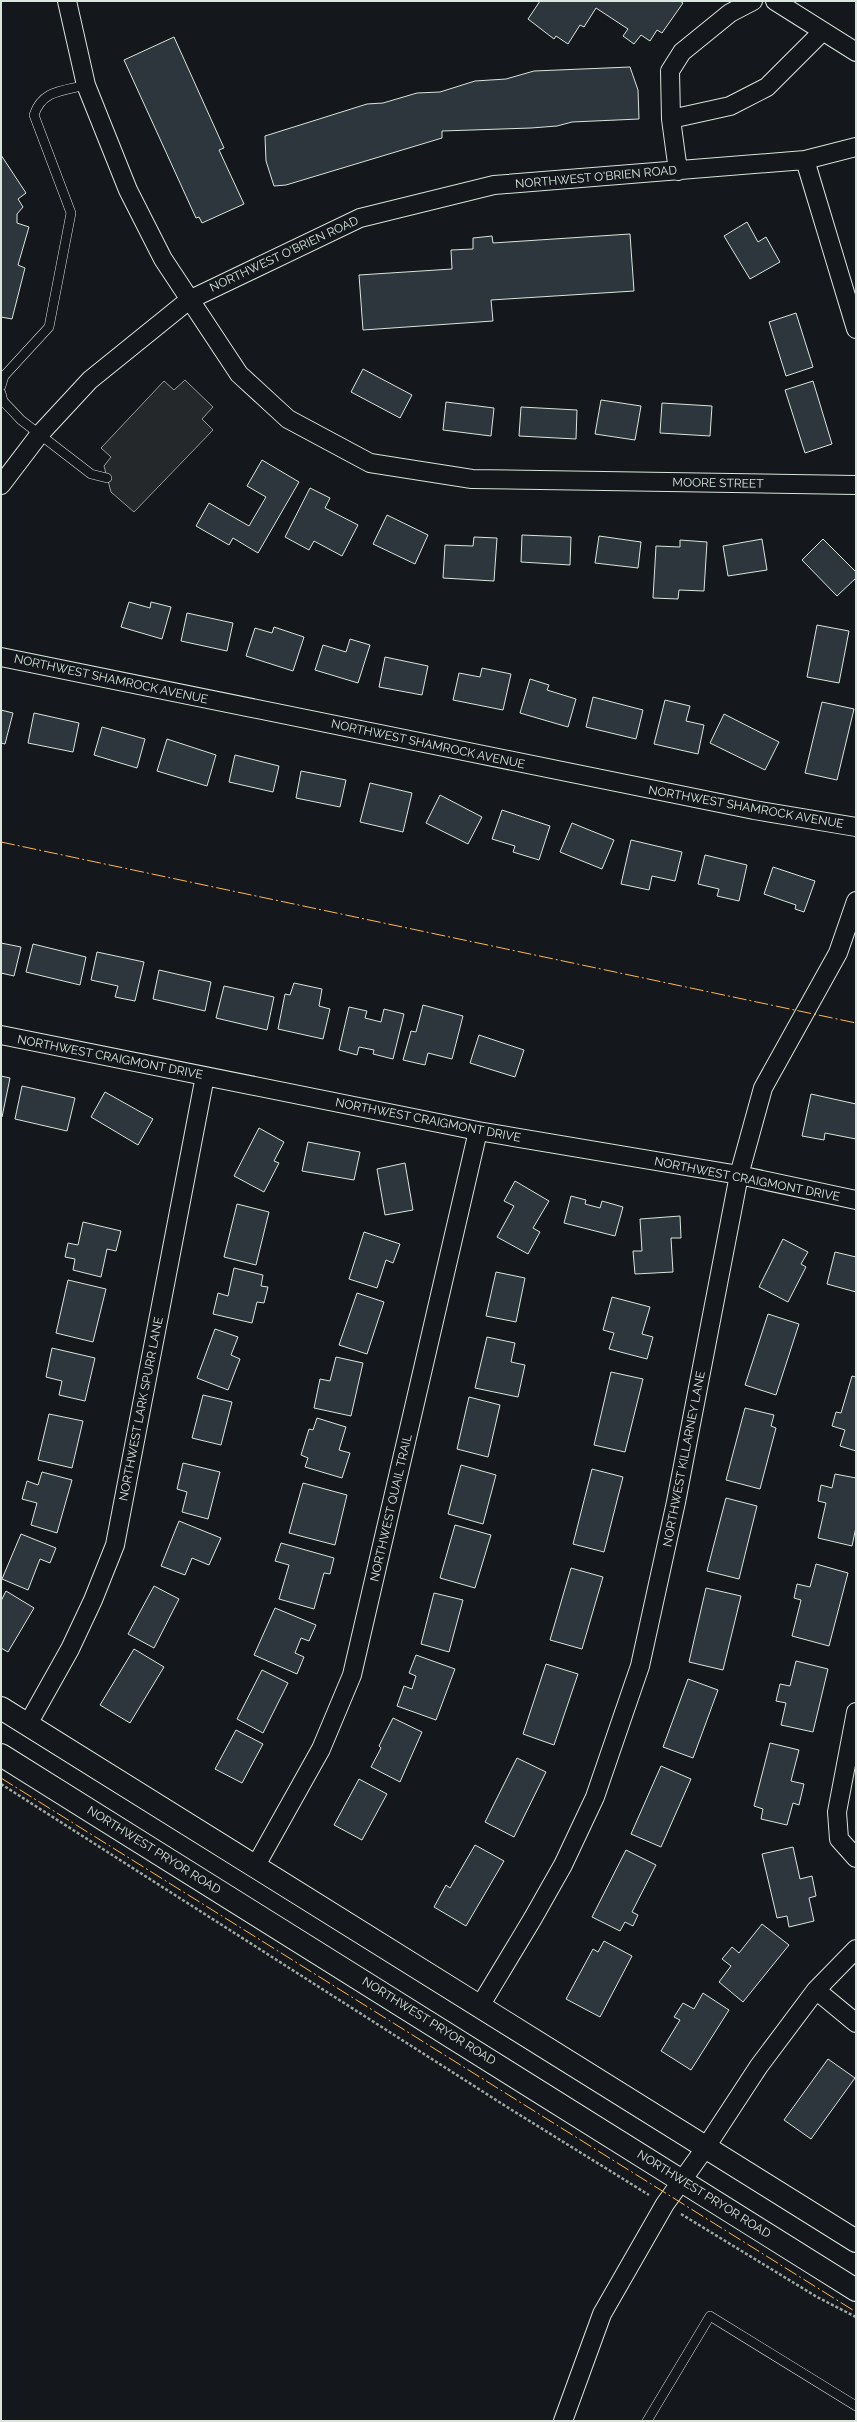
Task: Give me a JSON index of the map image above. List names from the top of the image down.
{
  "streets": {
    "main road": ["NORTHWEST PRYOR ROAD"],
    "street": [
      "NORTHWEST O'BRIEN ROAD",
      "MOORE STREET",
      "NORTHWEST SHAMROCK AVENUE",
      "NORTHWEST CRAIGMONT DRIVE",
      "NORTHWEST LARK SPURR LANE",
      "NORTHWEST KILLARNEY LANE",
      "NORTHWEST QUAIL TRAIL"
    ]
  },
  "crossings": [
    ["NORTHWEST O'BRIEN ROAD", "MOORE STREET"],
    ["NORTHWEST CRAIGMONT DRIVE", "NORTHWEST LARK SPURR LANE"],
    ["NORTHWEST CRAIGMONT DRIVE", "NORTHWEST KILLARNEY LANE"],
    ["NORTHWEST CRAIGMONT DRIVE", "NORTHWEST QUAIL TRAIL"]
  ]
}
